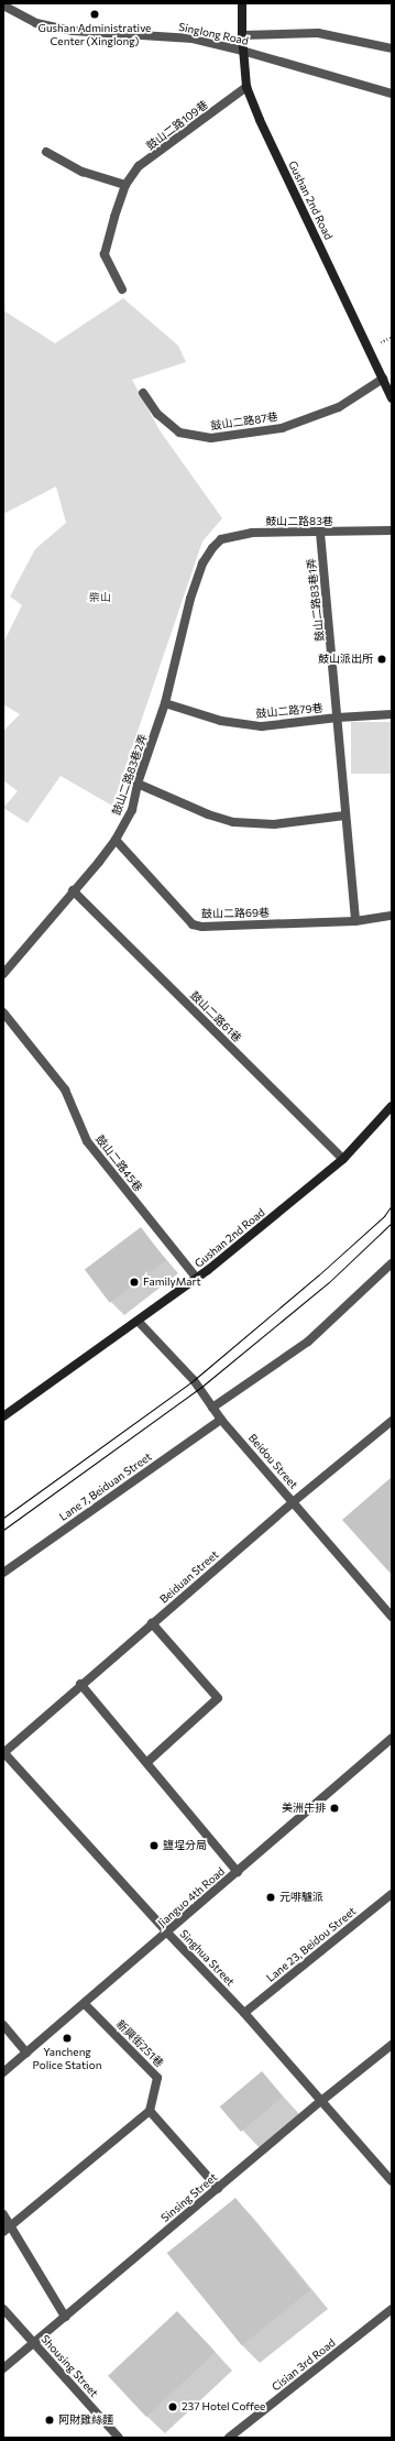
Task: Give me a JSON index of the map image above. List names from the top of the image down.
{
  "streets": {
    "street": [
      "Singlong Road",
      "鼓山二路109巷",
      "Gushan 2nd Road",
      "鼓山二路87巷",
      "鼓山二路83巷",
      "鼓山二路83巷1弄",
      "鼓山二路79巷",
      "鼓山二路83巷2弄",
      "鼓山二路69巷",
      "鼓山二路61巷",
      "鼓山二路45巷",
      "Beidou Street",
      "Lane 7, Beiduan Street",
      "Beiduan Street",
      "Jianguo 4th Road",
      "Lane 23, Beidou Street",
      "Singhua Street",
      "新興街251巷",
      "Sinsing Street",
      "Cisian 3rd Road",
      "Shousing Street"
    ]
  },
  "crossings": [
    ["Singlong Road", "Gushan 2nd Road"],
    ["鼓山二路109巷", "Gushan 2nd Road"],
    ["Gushan 2nd Road", "鼓山二路87巷"],
    ["Gushan 2nd Road", "鼓山二路61巷"],
    ["Gushan 2nd Road", "鼓山二路45巷"],
    ["Gushan 2nd Road", "Beidou Street"],
    ["鼓山二路83巷", "鼓山二路83巷1弄"],
    ["鼓山二路83巷", "鼓山二路83巷2弄"],
    ["鼓山二路83巷1弄", "鼓山二路79巷"],
    ["鼓山二路83巷1弄", "鼓山二路69巷"],
    ["鼓山二路79巷", "鼓山二路83巷2弄"],
    ["鼓山二路83巷2弄", "鼓山二路69巷"],
    ["鼓山二路83巷2弄", "鼓山二路61巷"],
    ["Beidou Street", "Lane 7, Beiduan Street"],
    ["Beidou Street", "Beiduan Street"],
    ["Beiduan Street", "Singhua Street"],
    ["Jianguo 4th Road", "Singhua Street"],
    ["Jianguo 4th Road", "新興街251巷"],
    ["Lane 23, Beidou Street", "Singhua Street"],
    ["Singhua Street", "Sinsing Street"],
    ["Sinsing Street", "Shousing Street"]
  ],
  "parks": ["柴山"],
  "places": [
    "Gushan Administrative Center (Xinglong)",
    "鼓山派出所",
    "FamilyMart",
    "美洲牛排",
    "鹽埕分局",
    "元啡驢派",
    "Yancheng Police Station",
    "237 Hotel Coffee",
    "阿財雞絲麵"
  ]
}
